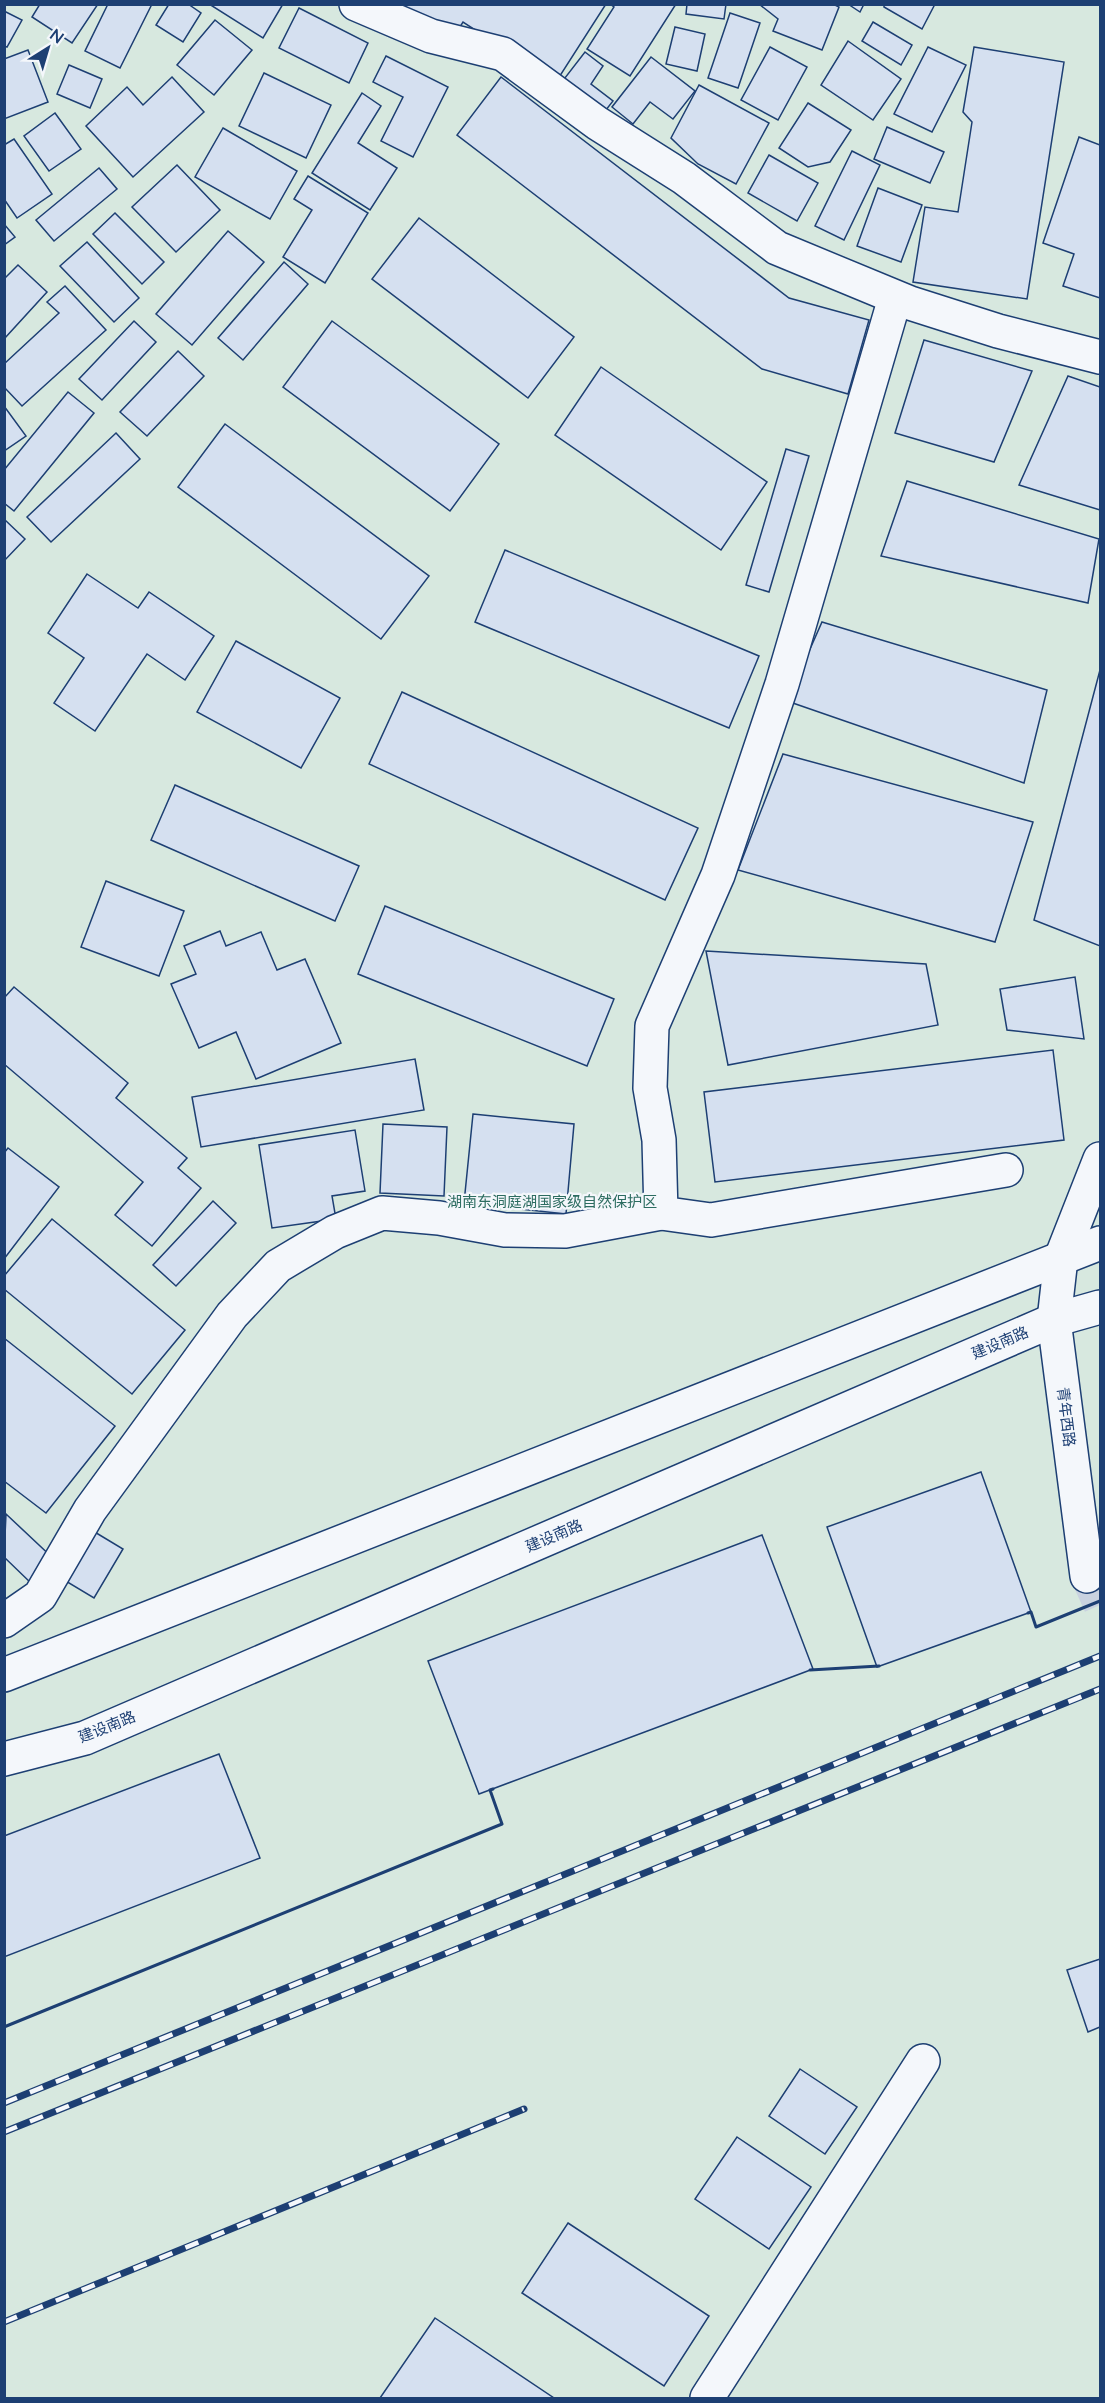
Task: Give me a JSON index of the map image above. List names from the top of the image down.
{
  "streets": {
    "street": ["建设南路", "青年西路"]
  },
  "crossings": [
    ["建设南路", "青年西路"]
  ],
  "parks": ["湖南东洞庭湖国家级自然保护区"],
  "north": "top right"
}
